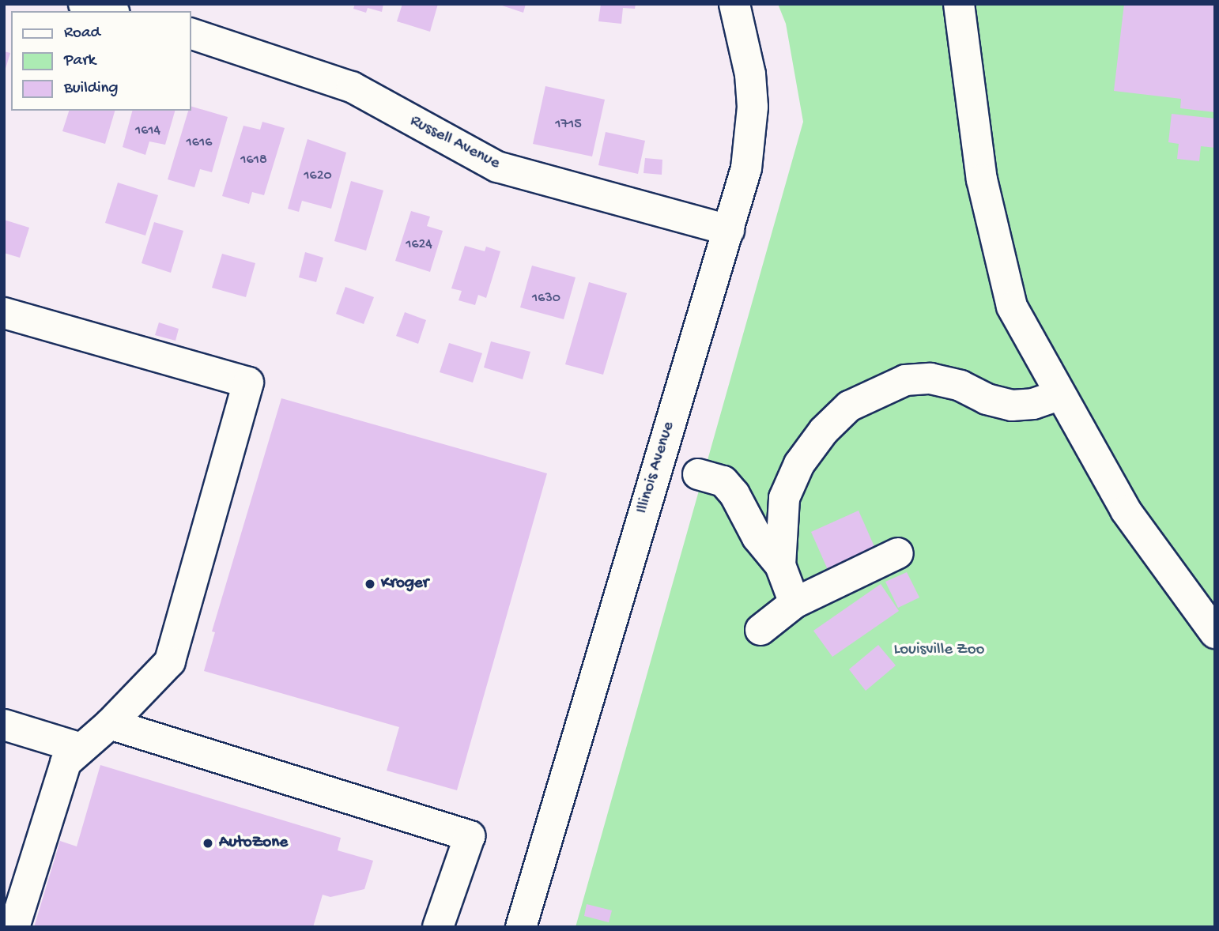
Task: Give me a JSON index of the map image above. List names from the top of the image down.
{
  "streets": {
    "street": ["Russell Avenue", "Illinois Avenue"]
  },
  "crossings": [
    ["Russell Avenue", "Illinois Avenue"]
  ],
  "parks": ["Louisville Zoo"],
  "places": ["Kroger", "AutoZone"],
  "house_numbers": [
    "1715",
    "1614",
    "1616",
    "1618",
    "1620",
    "1624",
    "1630"
  ],
  "legend": ["Road", "Park", "Building"]
}
